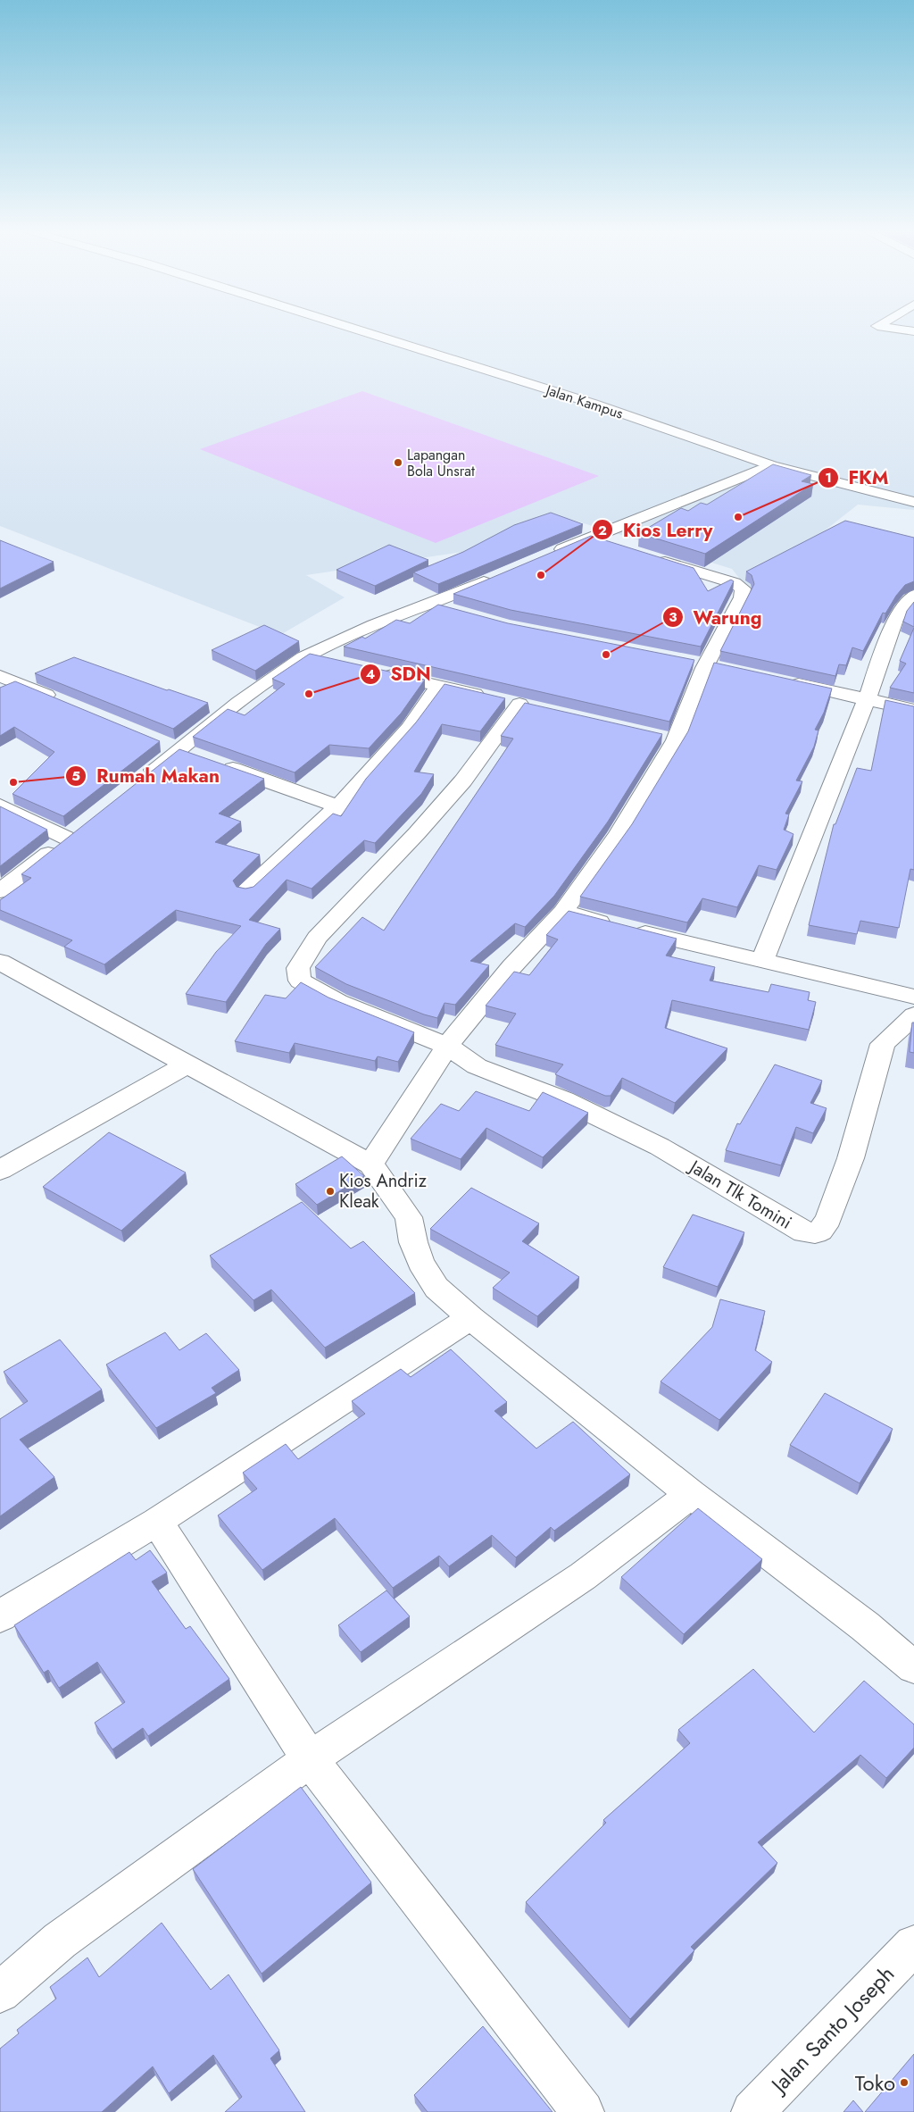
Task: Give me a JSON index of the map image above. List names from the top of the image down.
{
  "streets": {
    "street": ["Jalan Kampus", "Jalan Tlk Tomini", "Jalan Santo Joseph"]
  },
  "places": [
    "Lapangan Bola Unsrat",
    "FKM",
    "Kios Lerry",
    "Warung",
    "SDN",
    "Rumah Makan",
    "Kios Andriz Kleak",
    "Toko"
  ]
}
